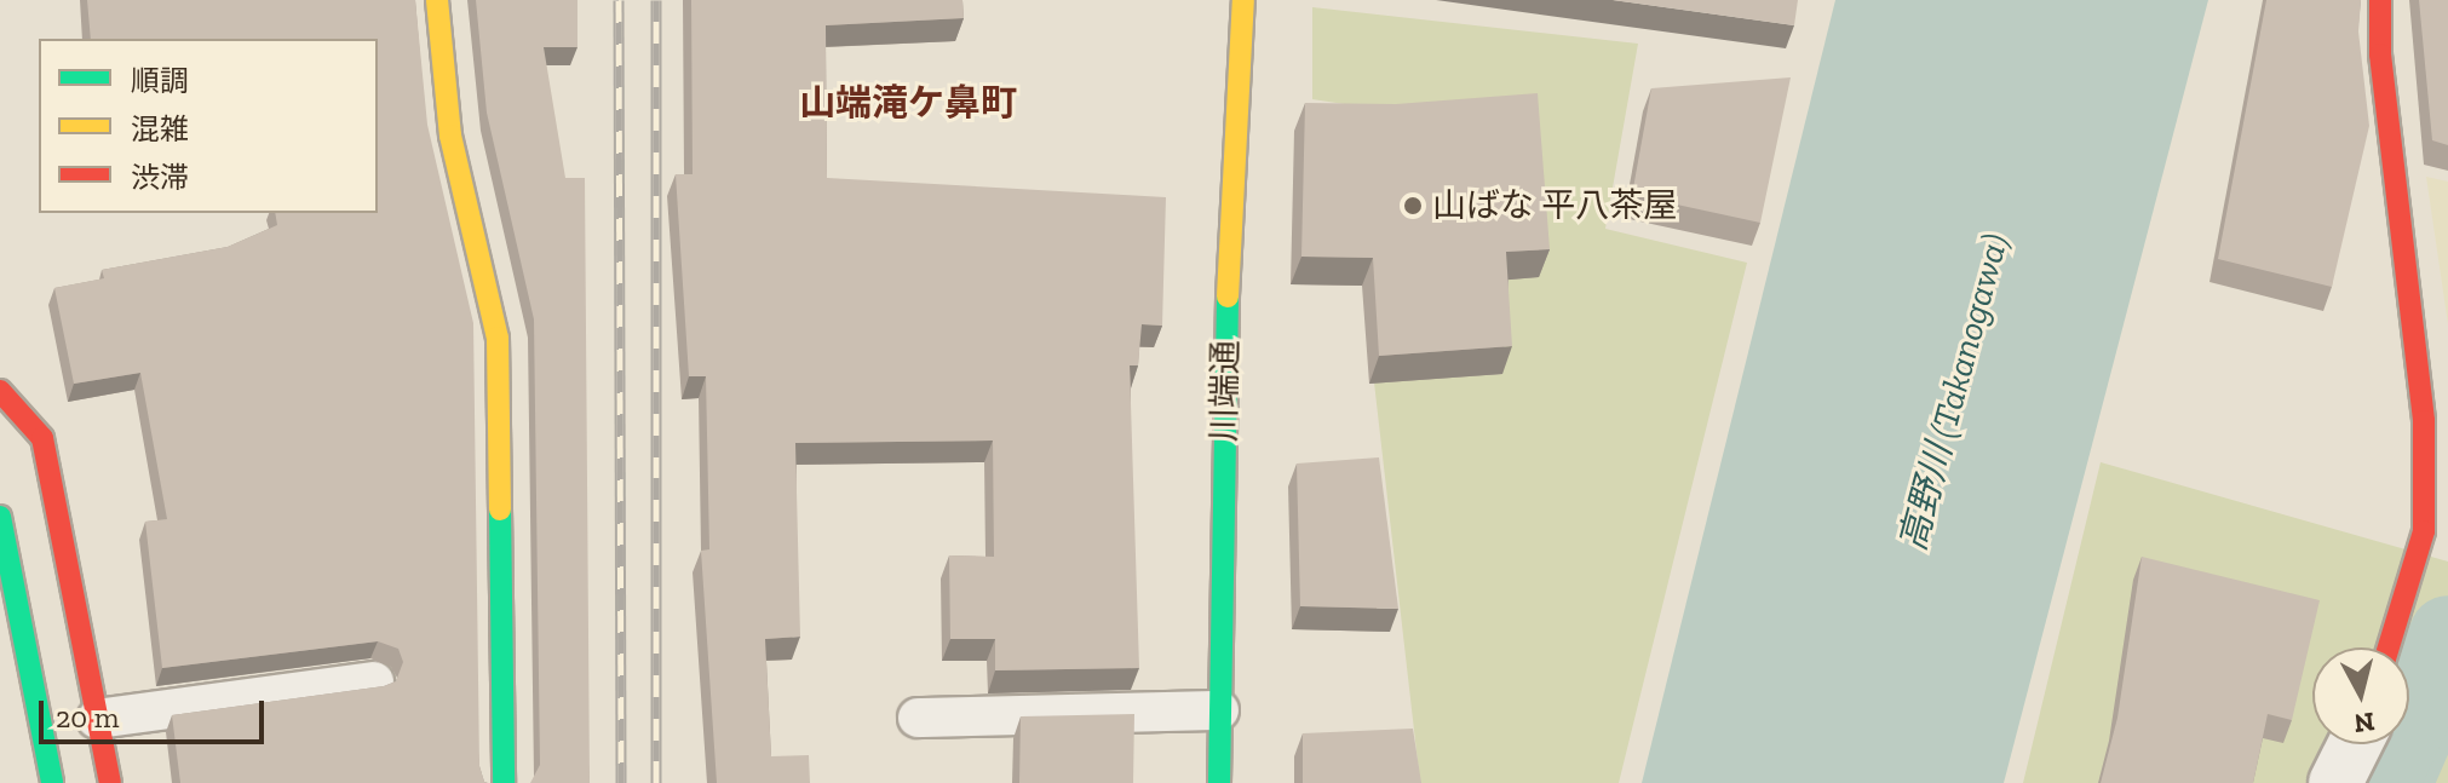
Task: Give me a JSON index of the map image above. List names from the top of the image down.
{
  "streets": {
    "main road": ["川端通"]
  },
  "districts": ["山端滝ケ鼻町"],
  "water": ["高野川 (Takanogawa)"],
  "places": ["山ばな 平八茶屋"],
  "legend": ["順調", "混雑", "渋滞"],
  "scale_bar": "20 m",
  "north": "bottom"
}
